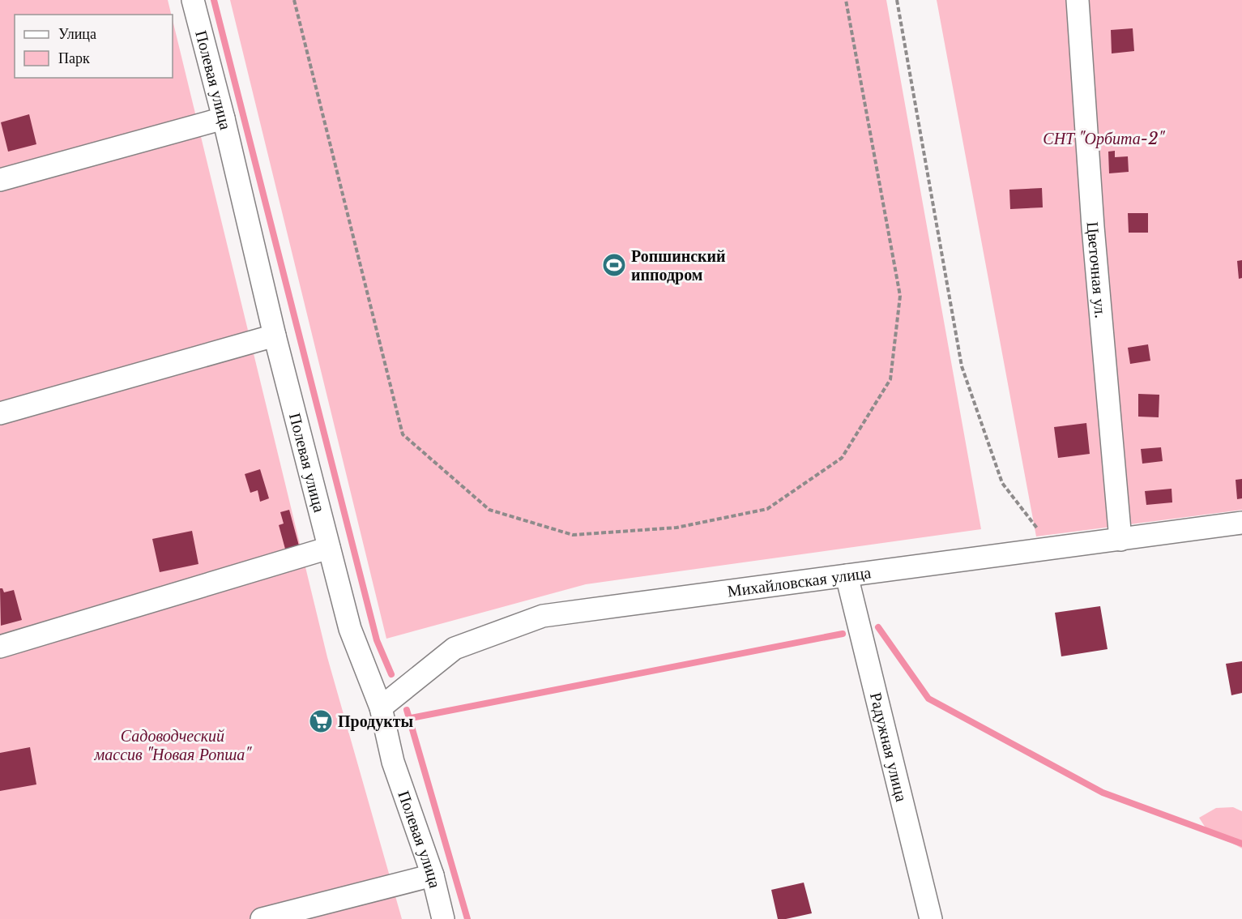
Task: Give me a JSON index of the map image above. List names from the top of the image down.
{
  "streets": {
    "street": [
      "Полевая улица",
      "Цветочная ул.",
      "Михайловская улица",
      "Радужная улица"
    ]
  },
  "crossings": [
    ["Полевая улица", "Михайловская улица"],
    ["Цветочная ул.", "Михайловская улица"],
    ["Михайловская улица", "Радужная улица"]
  ],
  "parks": ["СНТ \"Орбита-2\"", "Садоводческий массив \"Новая Ропша\""],
  "places": {
    "sports": ["Ропшинский ипподром"],
    "supermarket": ["Продукты"]
  },
  "legend": ["Улица", "Парк"]
}
